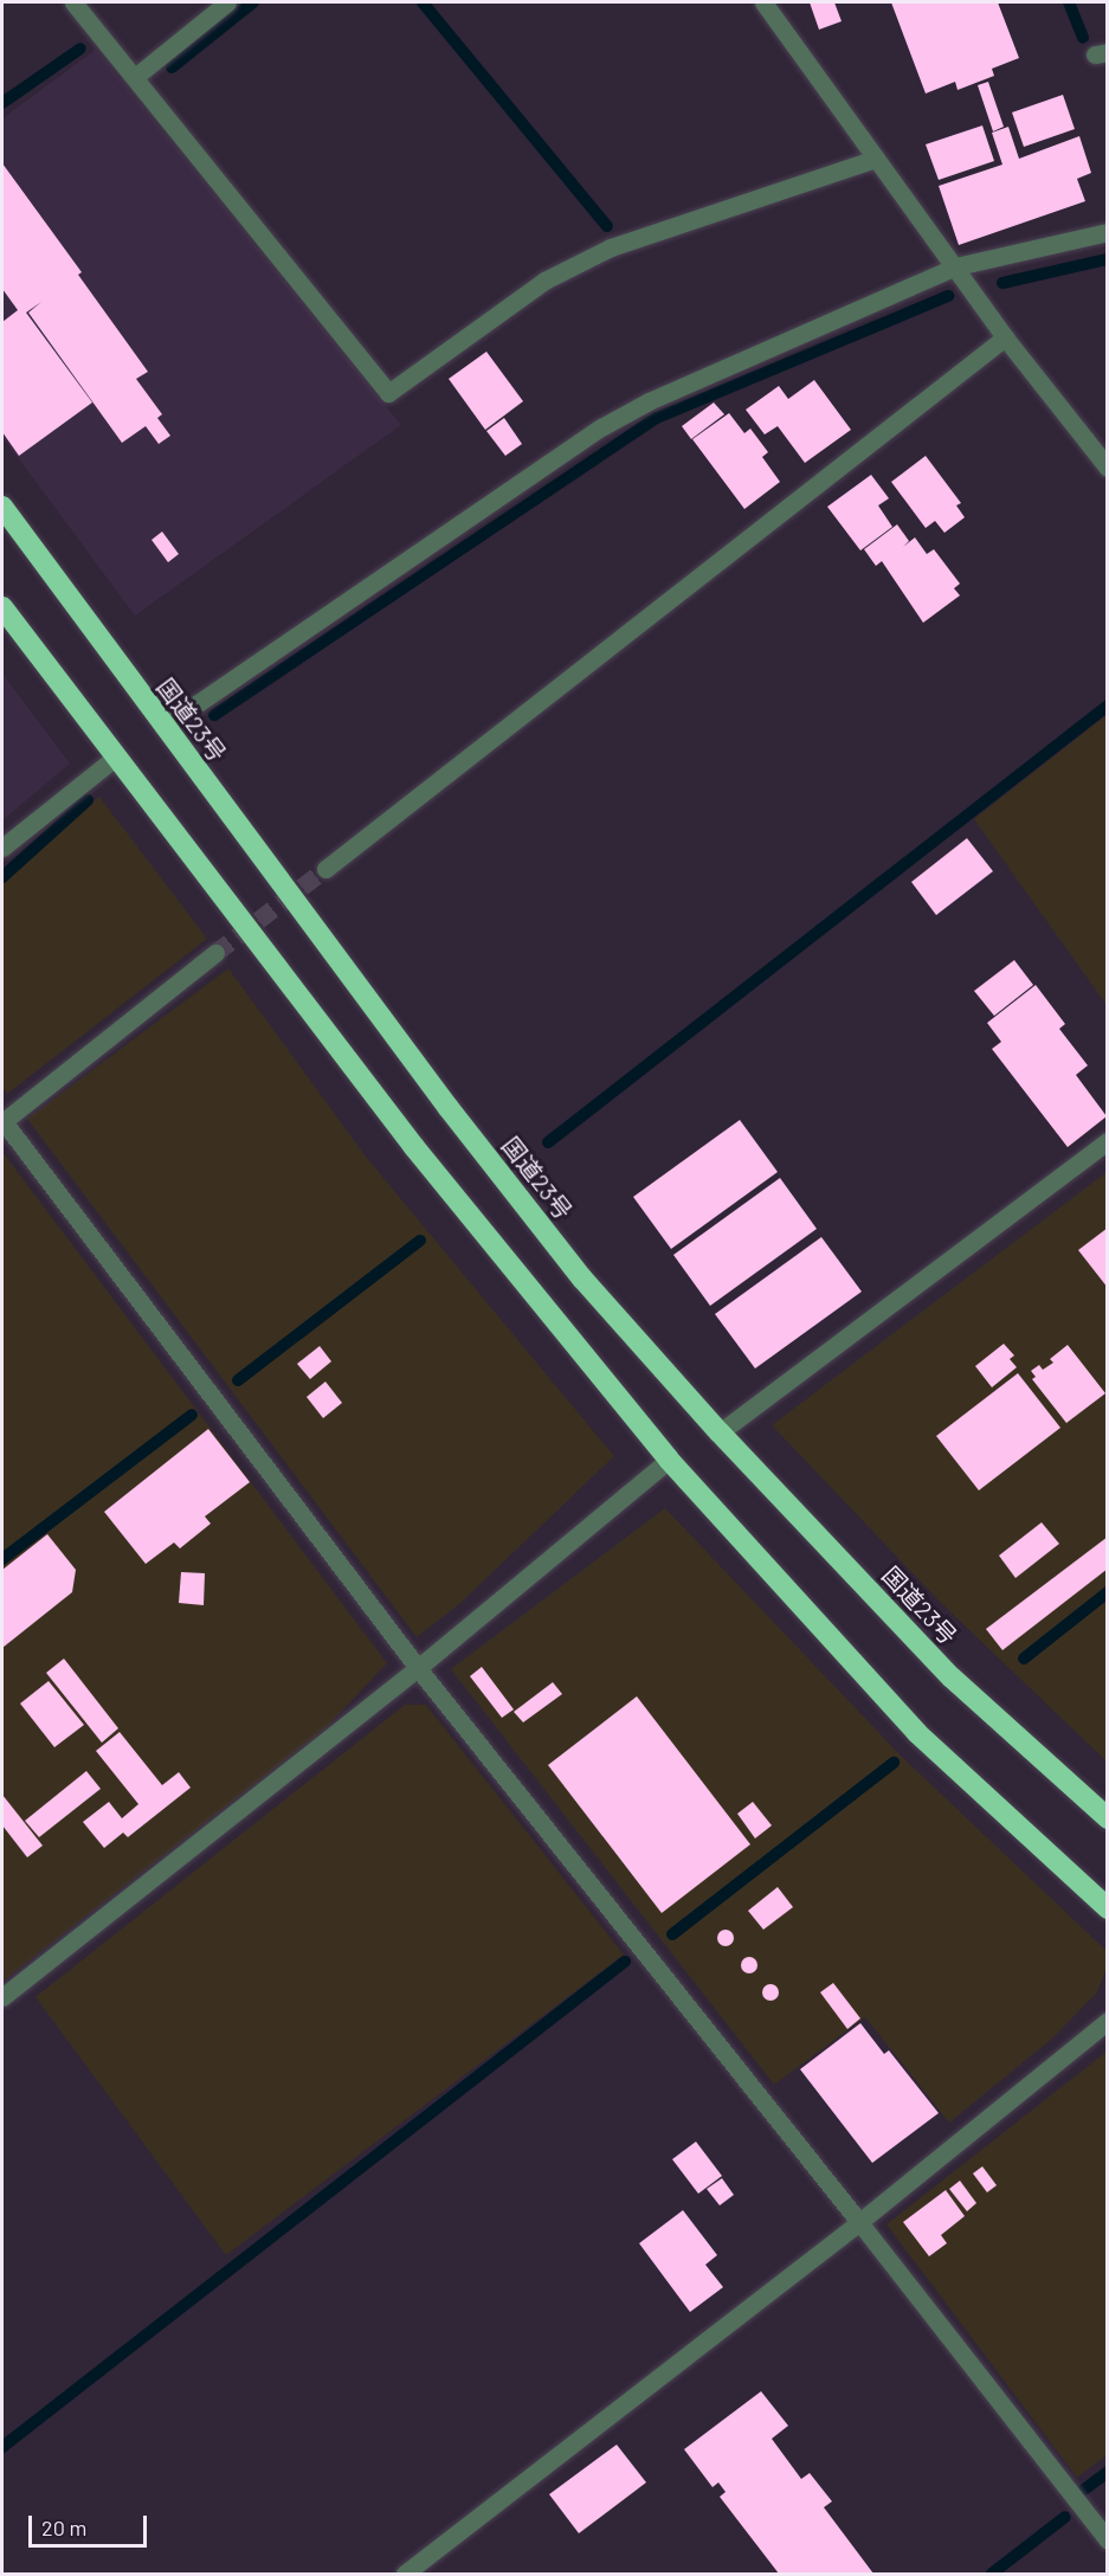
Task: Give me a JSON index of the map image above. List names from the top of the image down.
{
  "streets": {
    "highway": ["国道23号"]
  },
  "scale_bar": "20 m"
}
